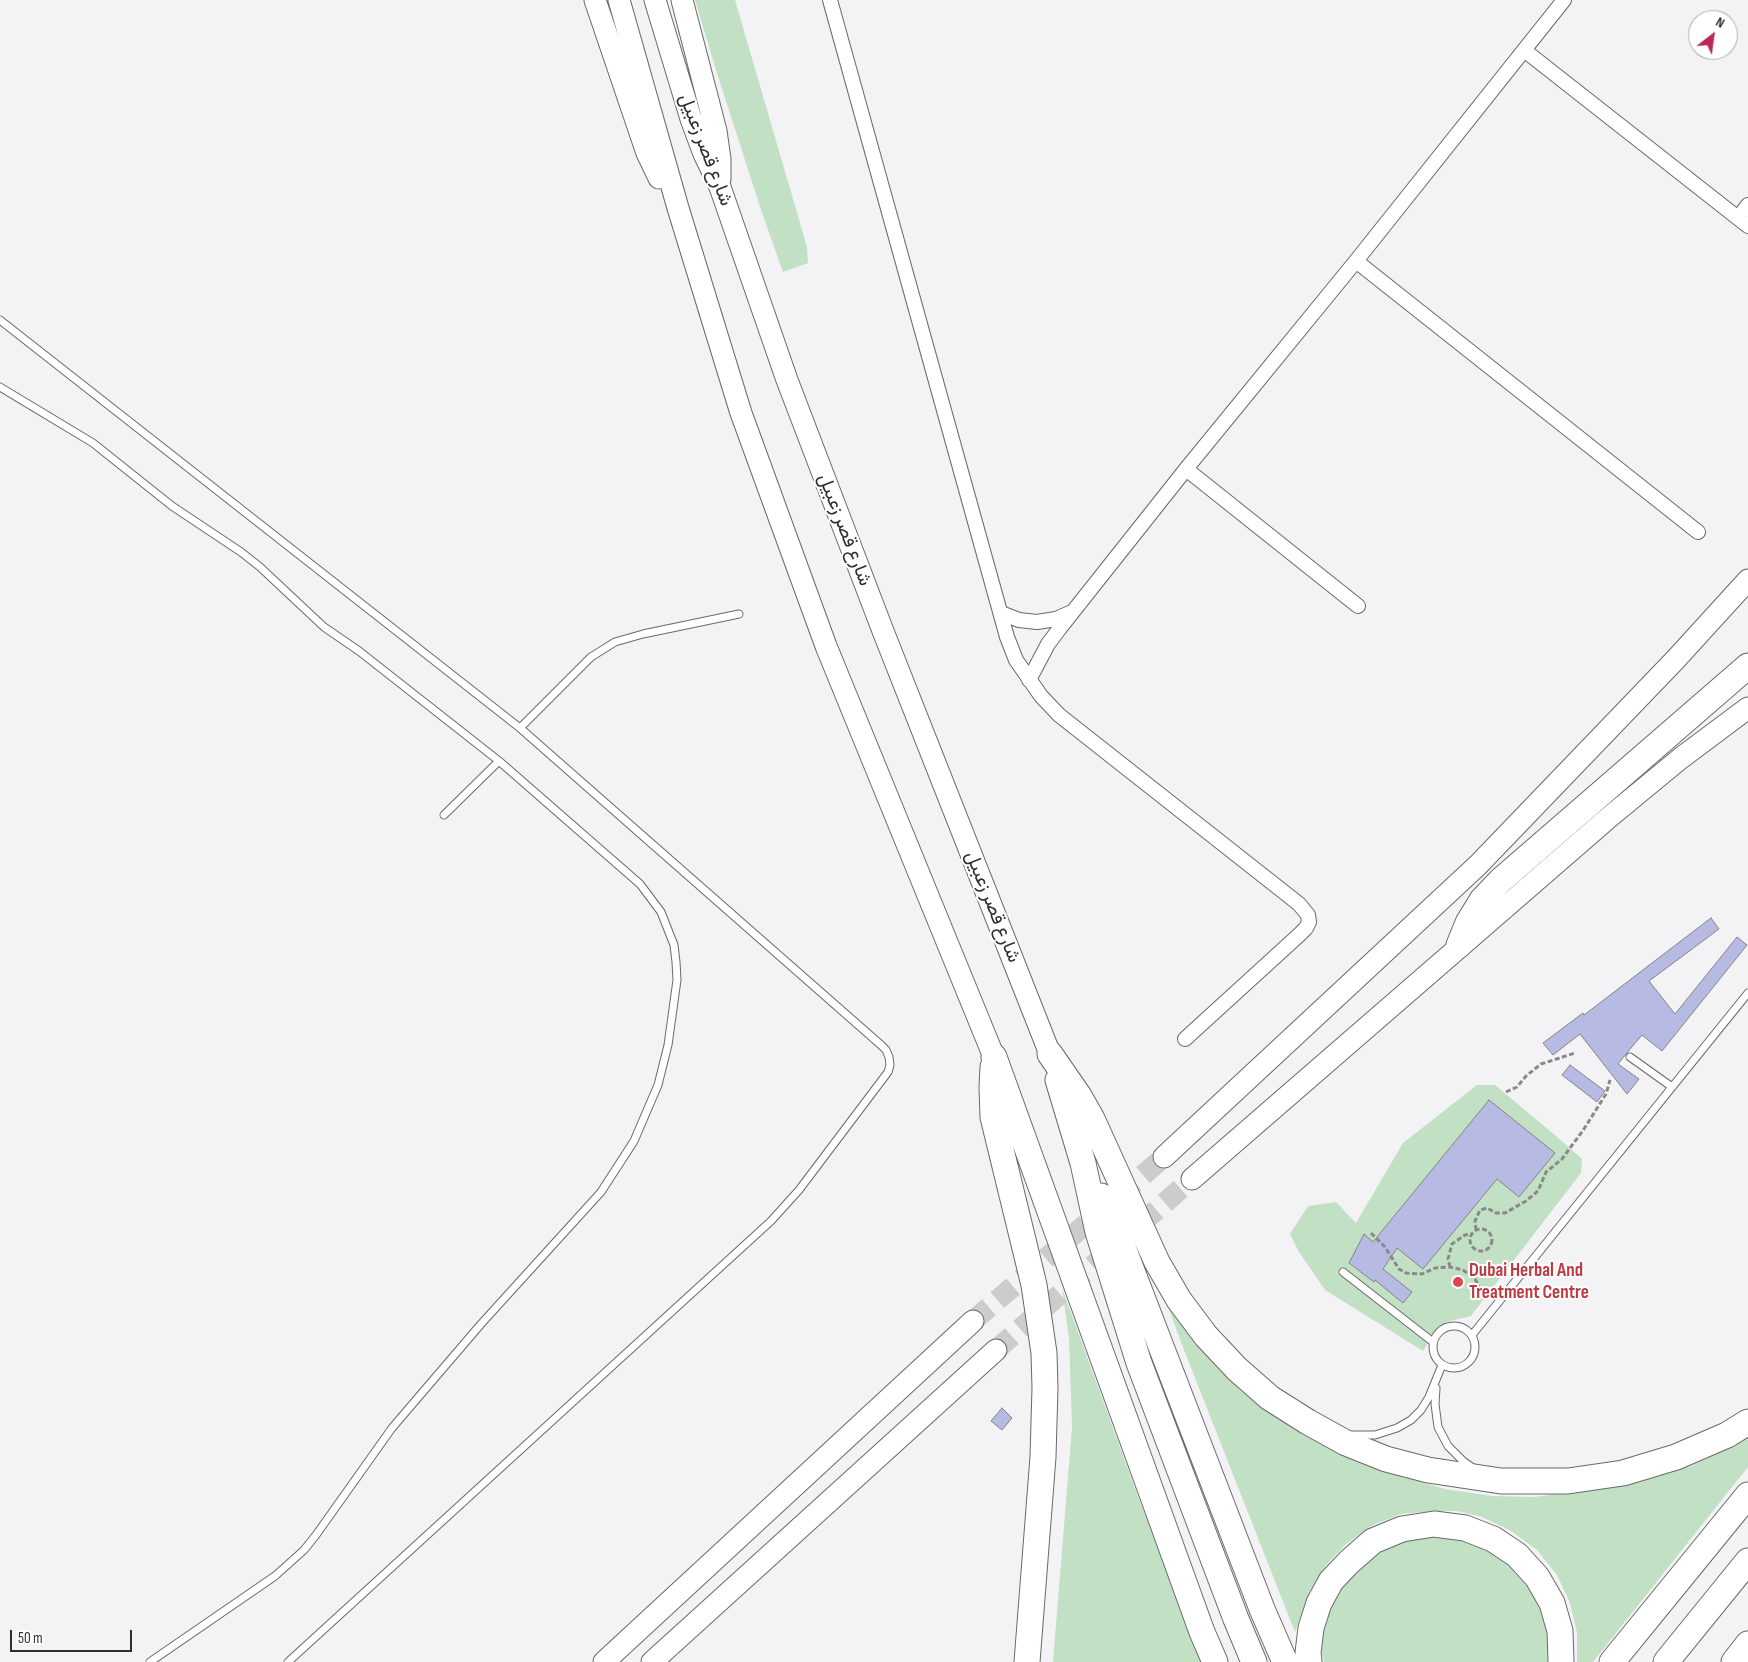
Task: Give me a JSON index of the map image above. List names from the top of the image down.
{
  "streets": {
    "main road": ["شارع قصر زعبيل"]
  },
  "places": ["Dubai Herbal And Treatment Centre"],
  "scale_bar": "50 m",
  "north": "top right"
}
